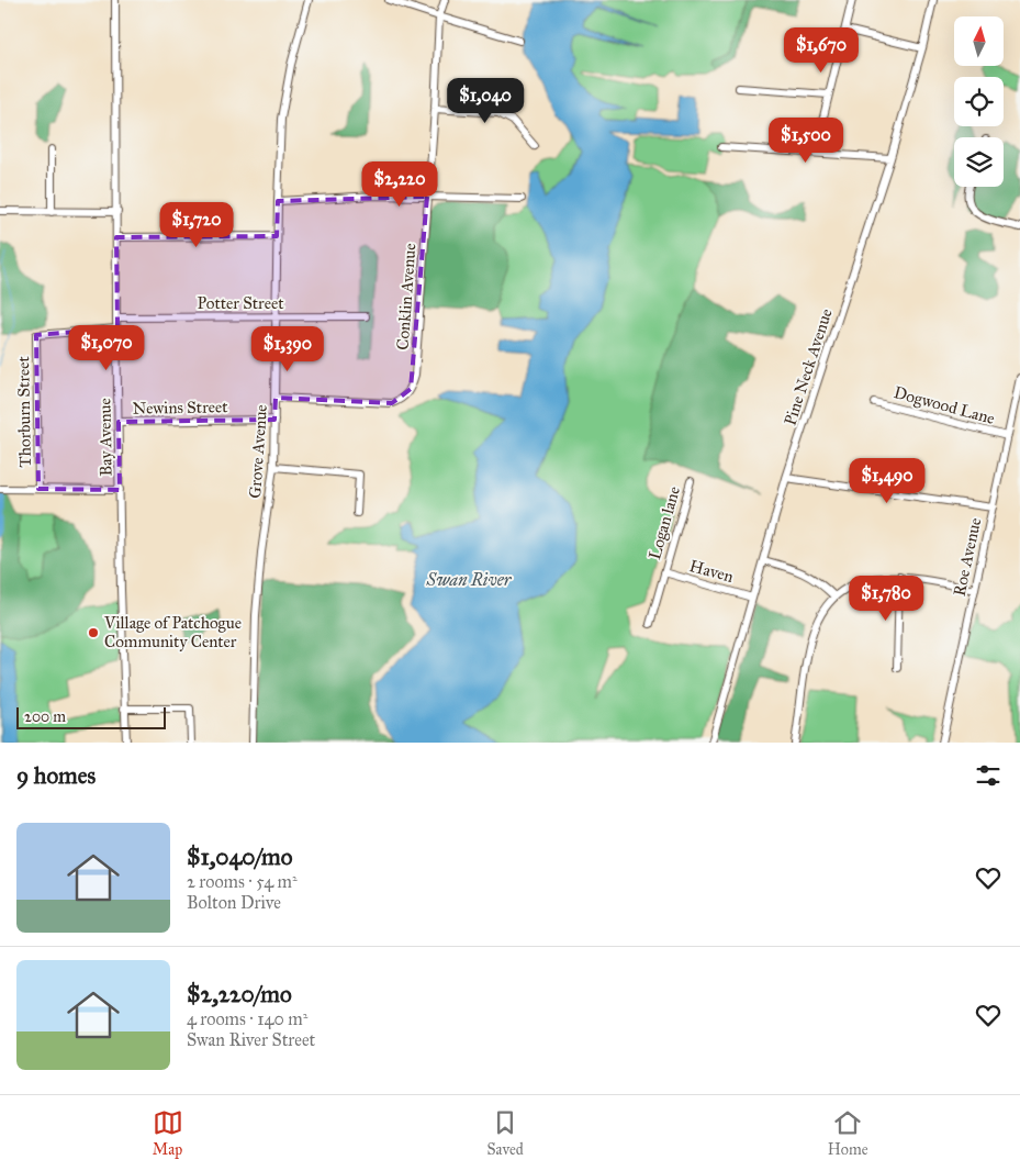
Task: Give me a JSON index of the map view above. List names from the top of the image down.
{
  "streets": {
    "street": [
      "Conklin Avenue",
      "Potter Street",
      "Pine Neck Avenue",
      "Dogwood Lane",
      "Newins Street",
      "Thorburn Street",
      "Bay Avenue",
      "Grove Avenue",
      "Logan lane",
      "Roe Avenue",
      "Haven"
    ]
  },
  "crossings": [
    ["Conklin Avenue", "Grove Avenue"],
    ["Potter Street", "Bay Avenue"],
    ["Potter Street", "Grove Avenue"],
    ["Pine Neck Avenue", "Haven"],
    ["Dogwood Lane", "Roe Avenue"],
    ["Newins Street", "Bay Avenue"],
    ["Newins Street", "Grove Avenue"],
    ["Thorburn Street", "Bay Avenue"],
    ["Logan lane", "Haven"]
  ],
  "water": ["Swan River"],
  "places": ["Village of Patchogue Community Center"],
  "scale_bar": "200 m",
  "north": "top",
  "page": {
    "price": [
      "$1,670",
      "$1,040",
      "$1,500",
      "$2,220",
      "$1,720",
      "$1,070",
      "$1,390",
      "$1,490",
      "$1,780"
    ],
    "scale": "200 m",
    "heading": "9 homes",
    "list": [
      {
        "name": "$1,040/mo",
        "note": "2 rooms · 54 m² · Bolton Drive"
      },
      {
        "name": "$2,220/mo",
        "note": "4 rooms · 140 m² · Swan River Street"
      }
    ],
    "tabs": ["Map", "Saved", "Home"]
  }
}
